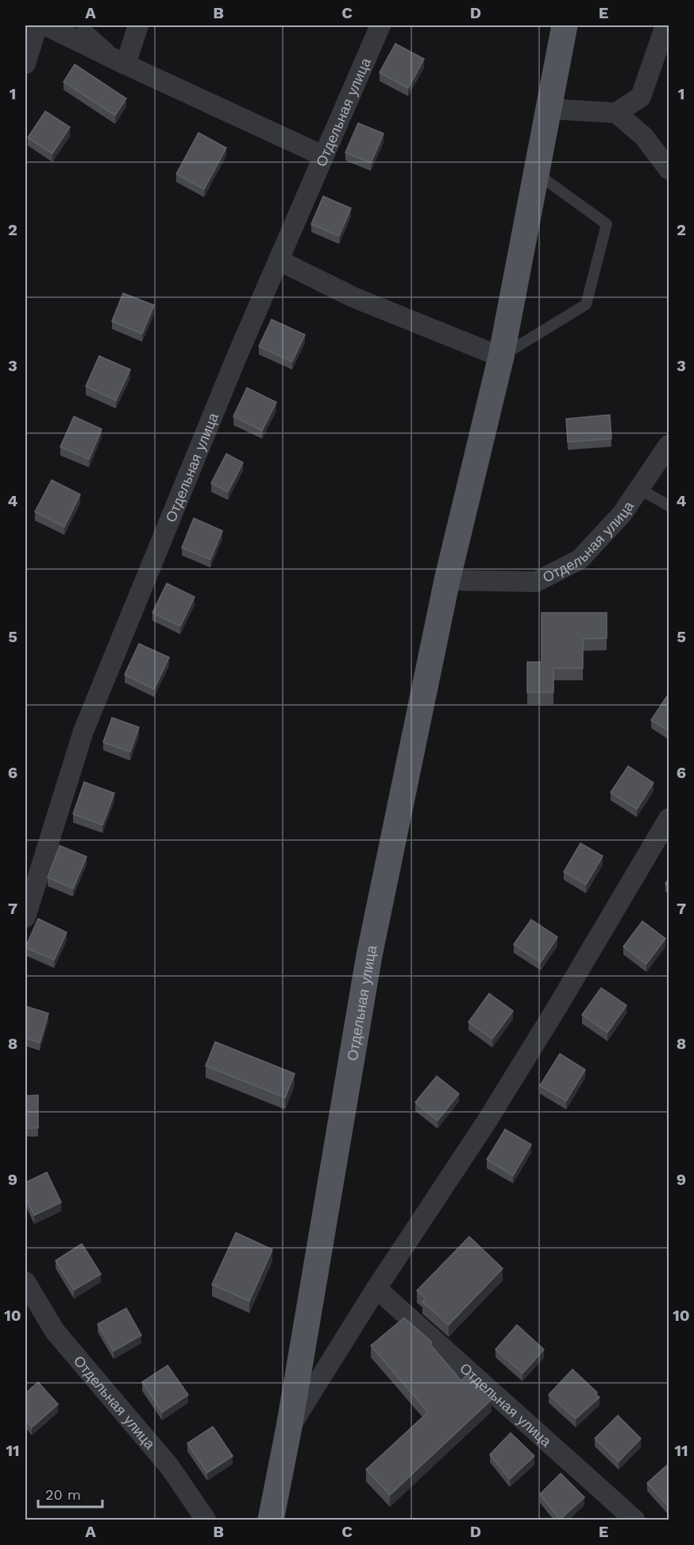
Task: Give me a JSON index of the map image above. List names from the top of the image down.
{
  "streets": {
    "main road": ["Отдельная улица"]
  },
  "scale_bar": "20 m",
  "grid": {
    "columns": [
      "A",
      "B",
      "C",
      "D",
      "E"
    ],
    "rows": [
      "1",
      "2",
      "3",
      "4",
      "5",
      "6",
      "7",
      "8",
      "9",
      "10",
      "11"
    ]
  }
}
